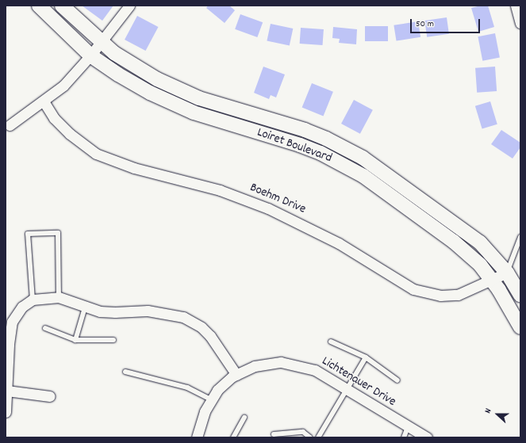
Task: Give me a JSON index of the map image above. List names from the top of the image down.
{
  "streets": {
    "street": ["Loiret Boulevard", "Boehm Drive", "Lichtenauer Drive"]
  },
  "crossings": [
    ["Loiret Boulevard", "Boehm Drive"]
  ],
  "scale_bar": "50 m",
  "north": "left"
}
